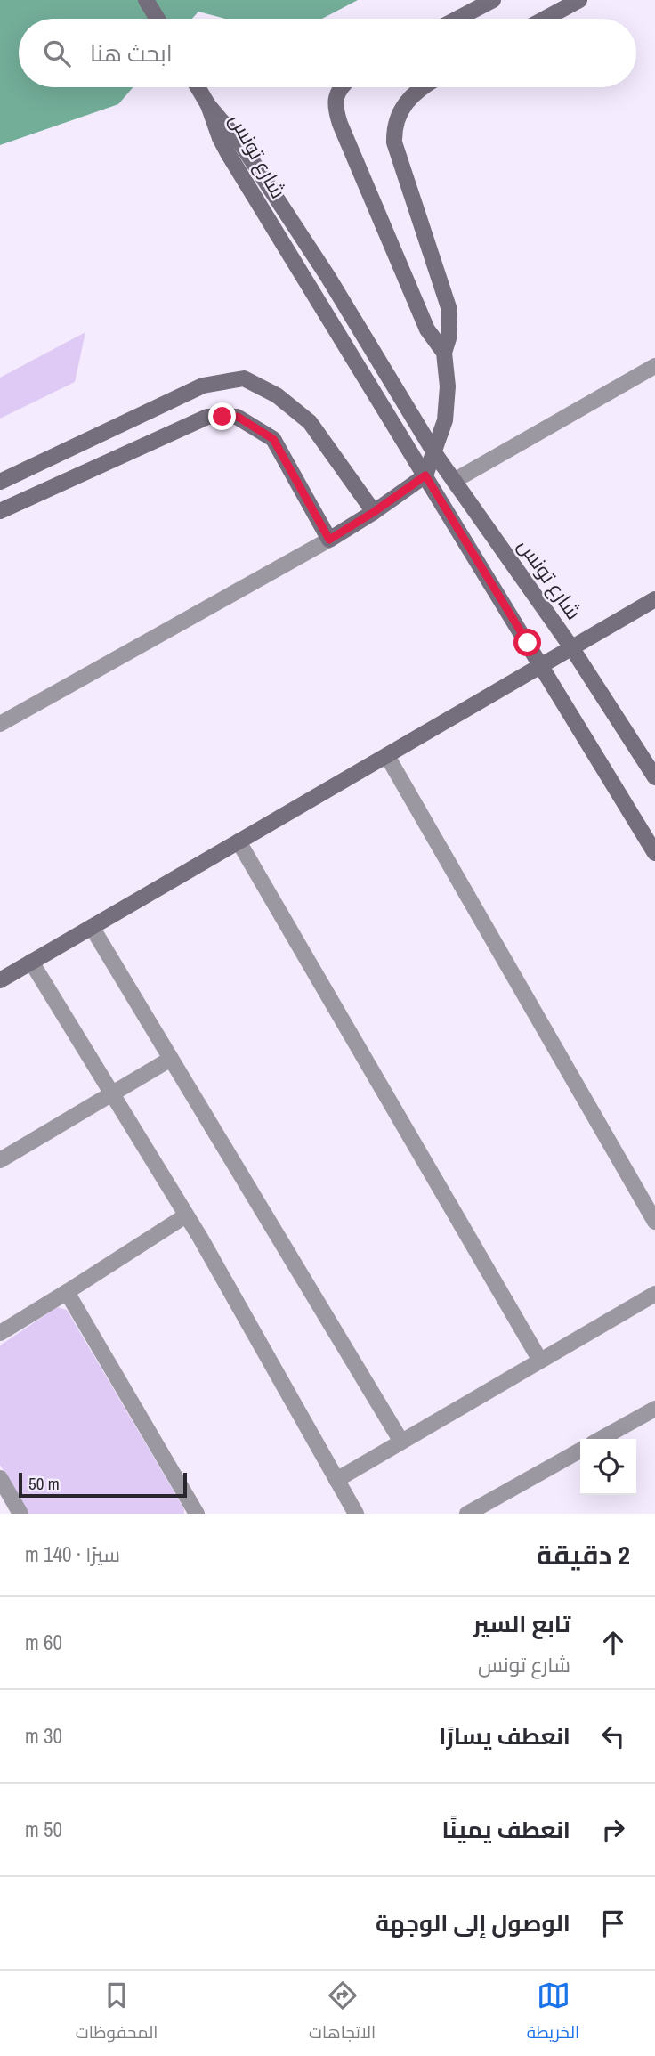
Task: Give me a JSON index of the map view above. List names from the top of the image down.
{
  "streets": {
    "street": ["شارع تونس"]
  },
  "scale_bar": "50 m",
  "page": {
    "search": "ابحث هنا",
    "scale": "50 m",
    "heading": ["2 دقيقة", "سيرًا · 140 m"],
    "list": [
      ["تابع السير", "شارع تونس", "60 m"],
      ["انعطف يسارًا", "30 m"],
      ["انعطف يمينًا", "50 m"],
      "الوصول إلى الوجهة"
    ],
    "nav": ["الخريطة", "الاتجاهات", "المحفوظات"]
  }
}
